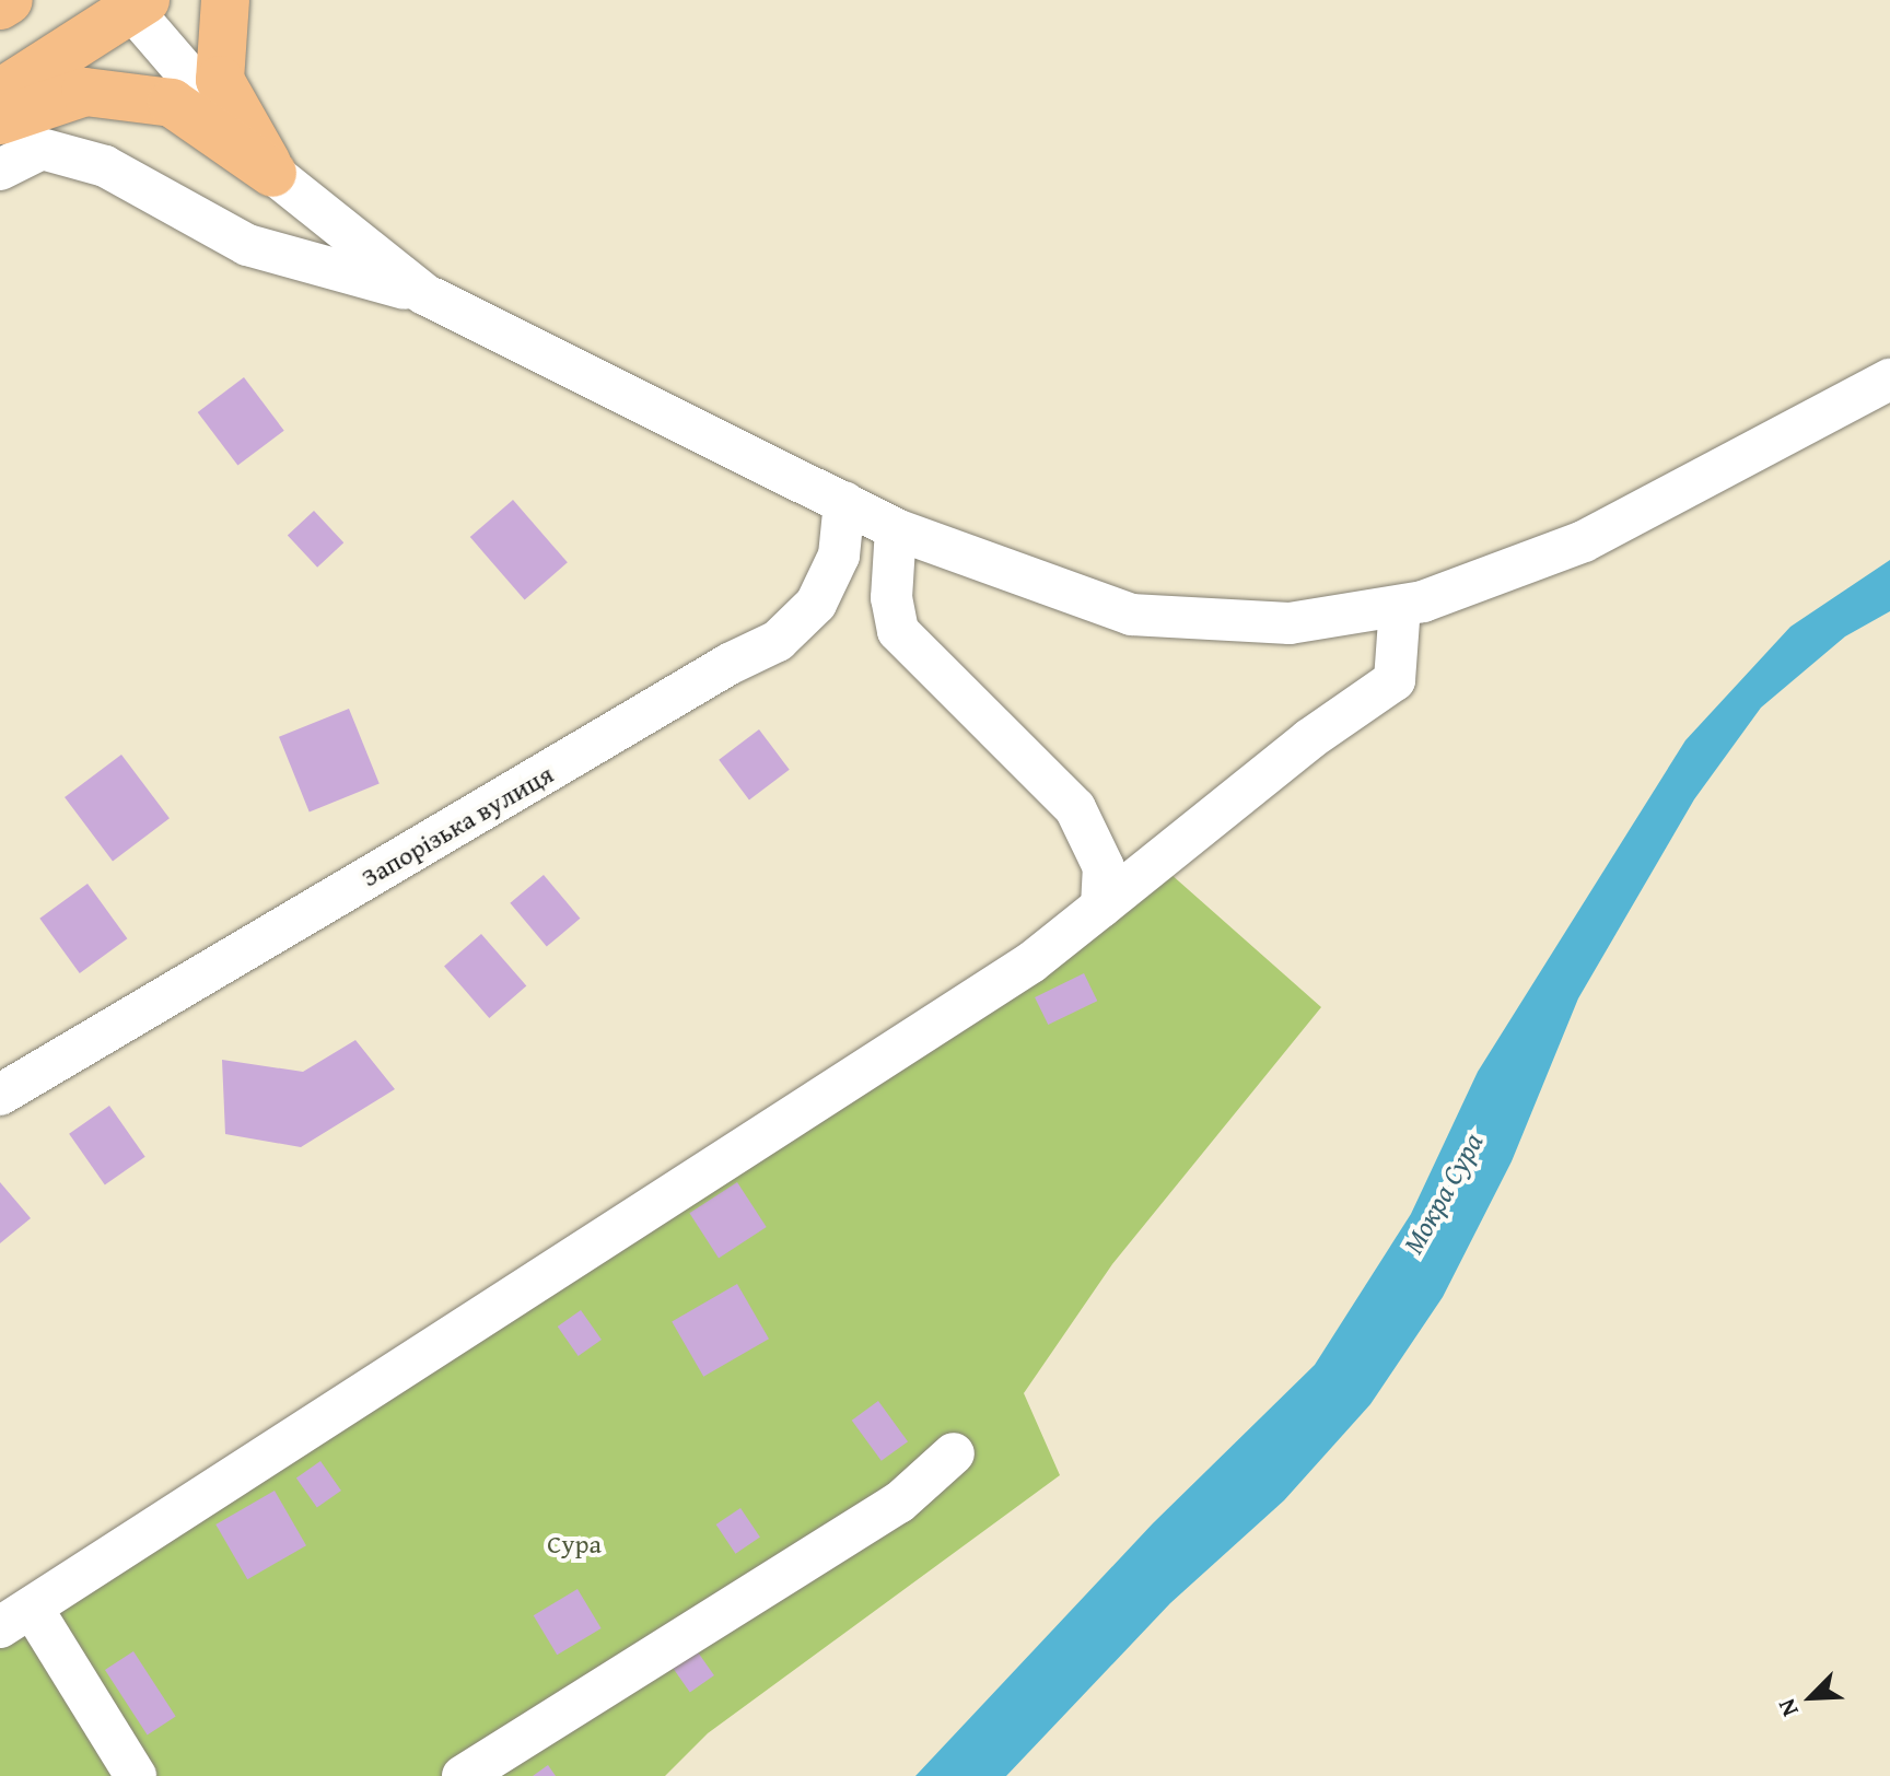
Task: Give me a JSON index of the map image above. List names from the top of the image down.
{
  "streets": {
    "street": ["Запорізька вулиця"]
  },
  "water": ["Мокра Сура"],
  "parks": ["Сура"],
  "north": "bottom left"
}
